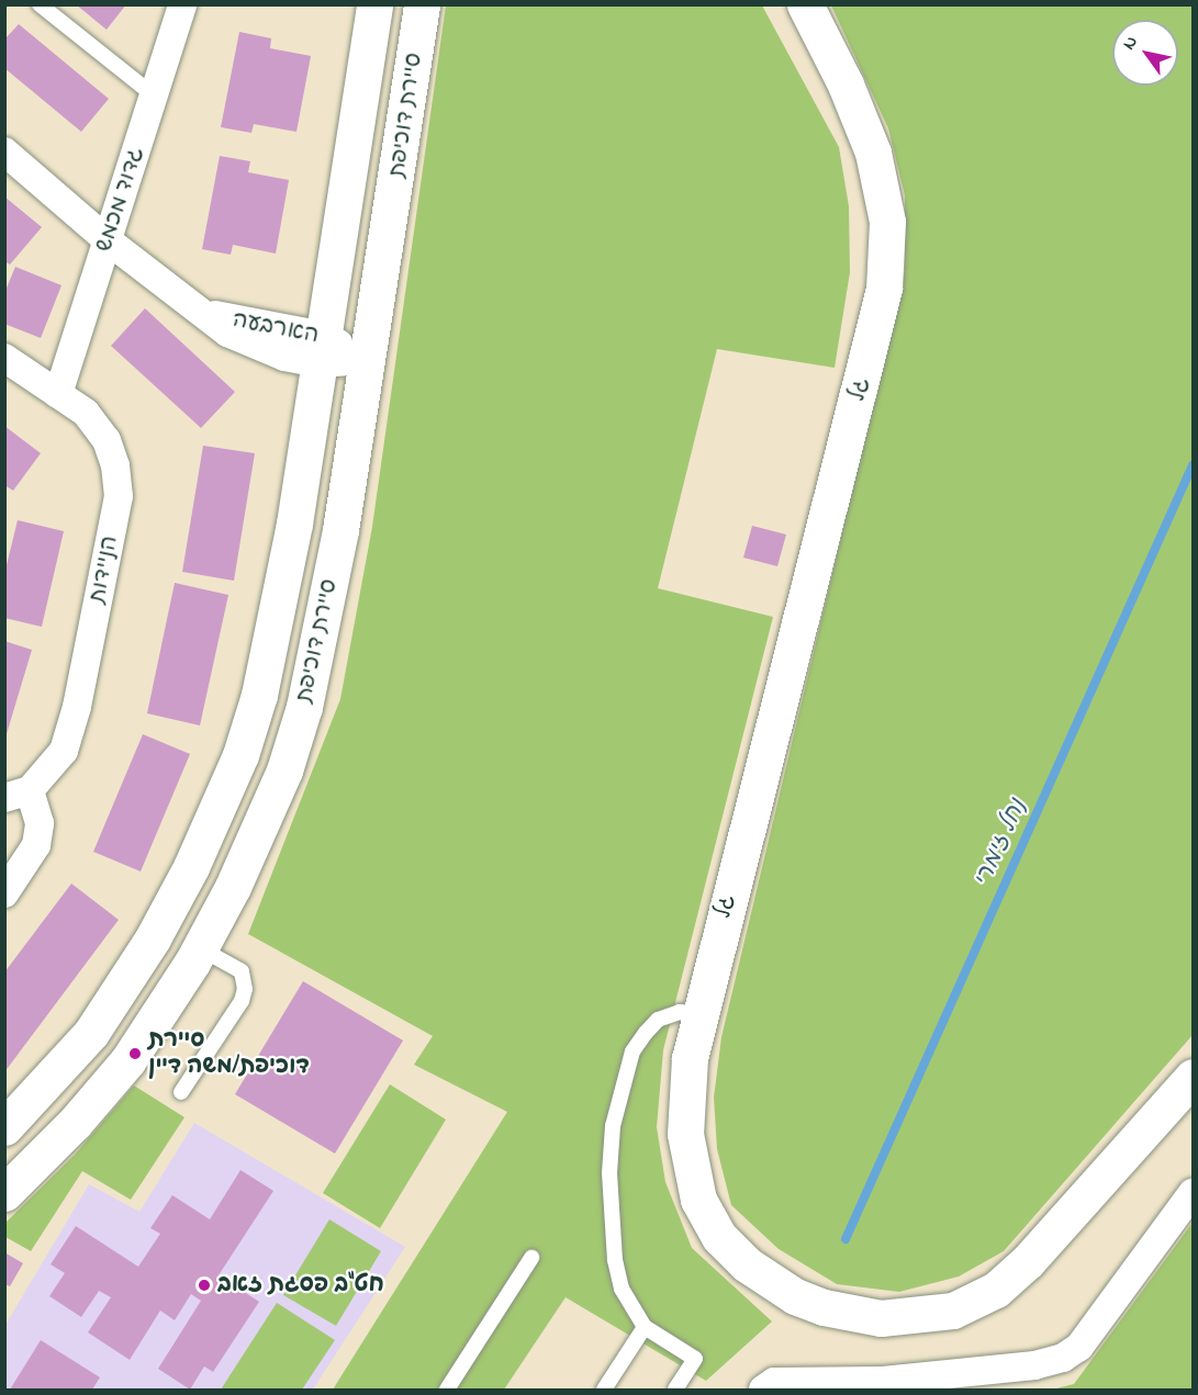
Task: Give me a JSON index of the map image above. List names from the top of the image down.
{
  "streets": {
    "main road": ["סיירת דוכיפת", "גל"],
    "street": ["גדוד מכמש", "הארבעה", "הניידות"]
  },
  "crossings": [
    ["סיירת דוכיפת", "הארבעה"],
    ["גדוד מכמש", "הארבעה"],
    ["גדוד מכמש", "הניידות"]
  ],
  "water": ["נחל זימרי"],
  "places": ["סיירת דוכיפת/משה דיין", "חט\"ב פסגת זאב"],
  "north": "top left"
}
